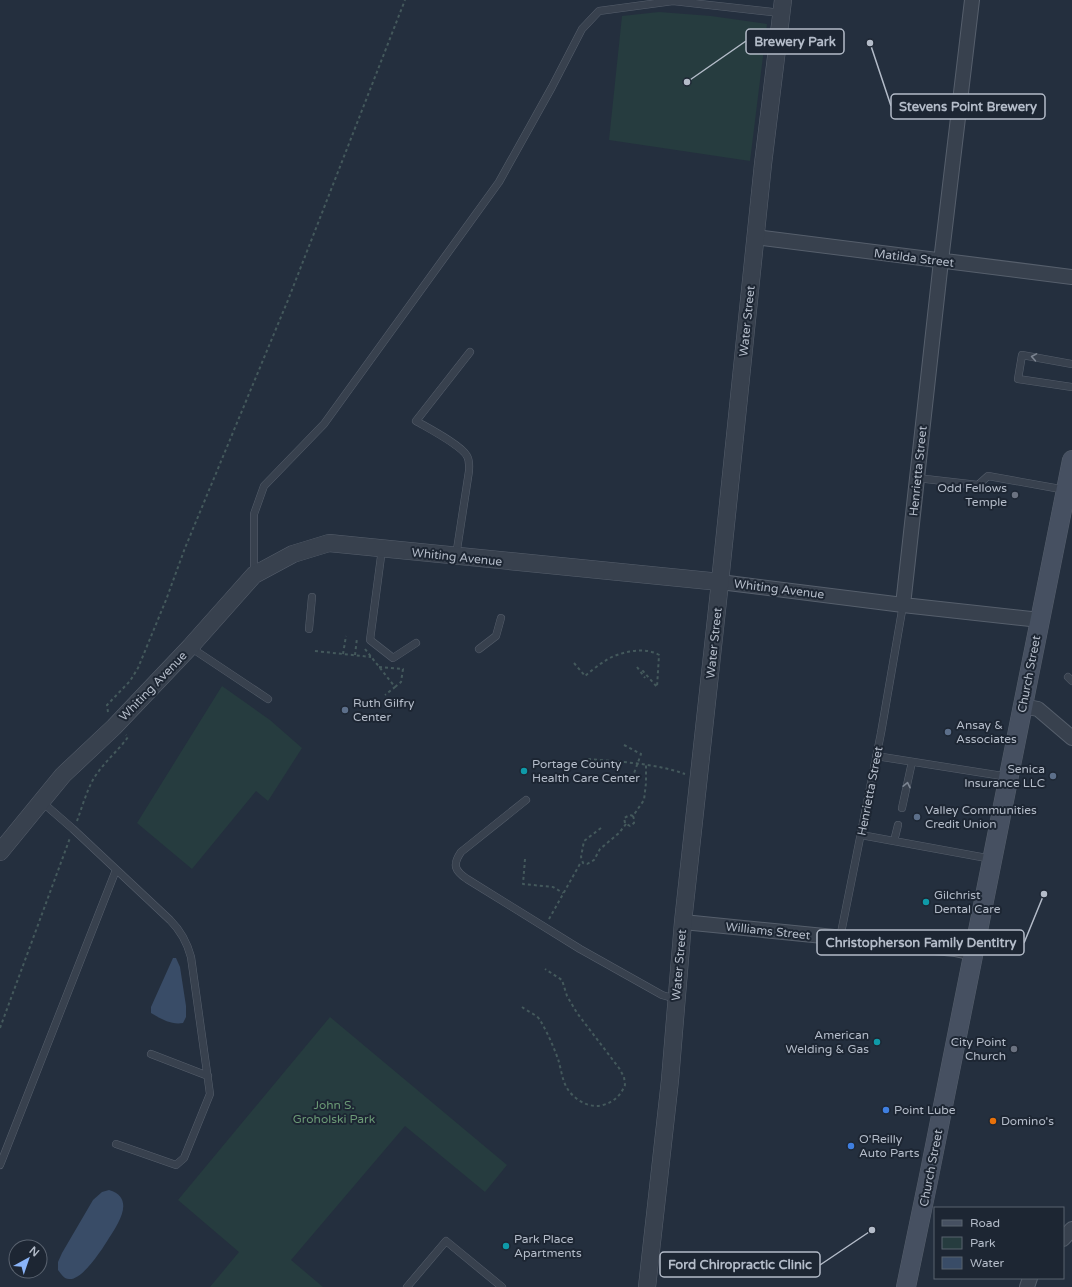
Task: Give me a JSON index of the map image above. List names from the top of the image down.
{
  "streets": {
    "main road": ["Church Street"],
    "street": [
      "Matilda Street",
      "Water Street",
      "Henrietta Street",
      "Whiting Avenue",
      "Williams Street"
    ]
  },
  "crossings": [
    ["Matilda Street", "Water Street"],
    ["Matilda Street", "Henrietta Street"],
    ["Water Street", "Whiting Avenue"],
    ["Water Street", "Williams Street"],
    ["Henrietta Street", "Whiting Avenue"],
    ["Henrietta Street", "Williams Street"],
    ["Whiting Avenue", "Church Street"],
    ["Church Street", "Williams Street"]
  ],
  "parks": ["John S. Groholski Park"],
  "places": [
    "Stevens Point Brewery",
    "Brewery Park",
    "Odd Fellows Temple",
    "Ruth Gilfry Center",
    "Ansay & Associates",
    "Portage County Health Care Center",
    "Senica Insurance LLC",
    "Valley Communities Credit Union",
    "Christopherson Family Dentitry",
    "Gilchrist Dental Care",
    "American Welding & Gas",
    "City Point Church",
    "Point Lube",
    "Domino's",
    "O'Reilly Auto Parts",
    "Ford Chiropractic Clinic",
    "Park Place Apartments"
  ],
  "legend": ["Road", "Park", "Water"],
  "north": "top right"
}
